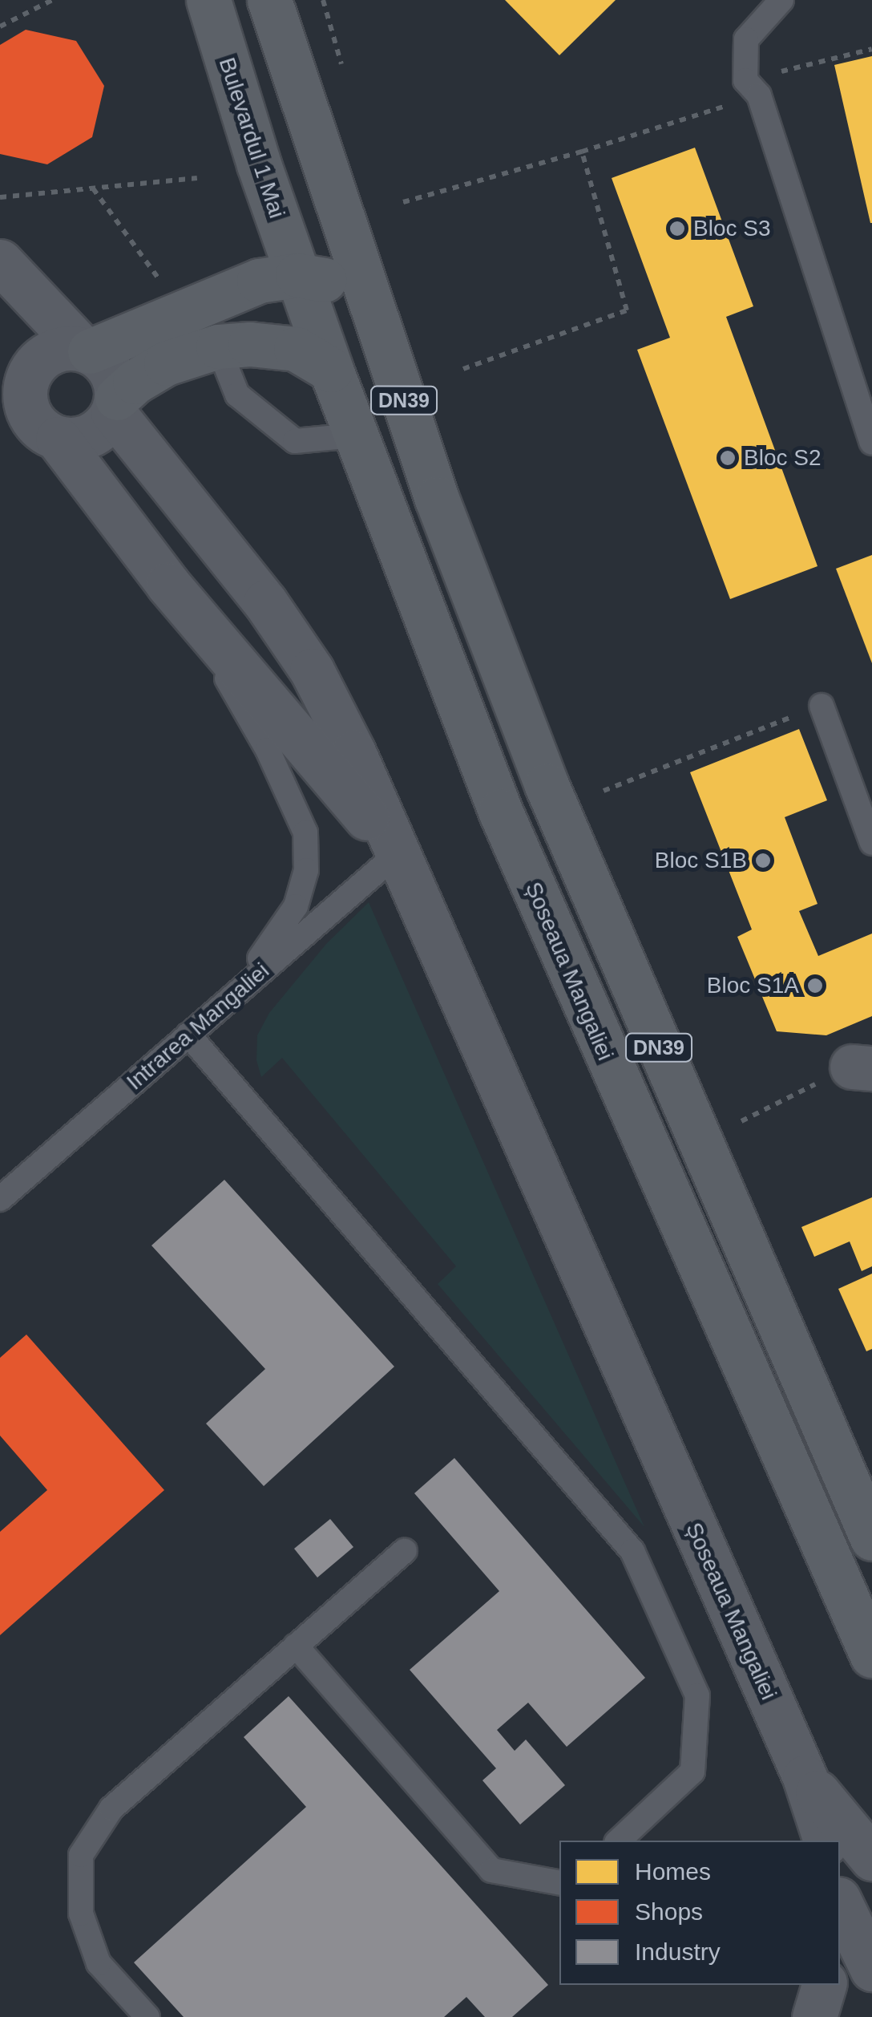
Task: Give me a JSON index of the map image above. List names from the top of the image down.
{
  "streets": {
    "main road": ["Bulevardul 1 Mai", "DN39", "Șoseaua Mangaliei"],
    "lane": ["Intrarea Mangaliei"]
  },
  "crossings": [
    ["Bulevardul 1 Mai", "Șoseaua Mangaliei"],
    ["Șoseaua Mangaliei", "Intrarea Mangaliei"]
  ],
  "places": [
    "Bloc S3",
    "Bloc S2",
    "Bloc S1B",
    "Bloc S1A"
  ],
  "legend": ["Homes", "Shops", "Industry"]
}
